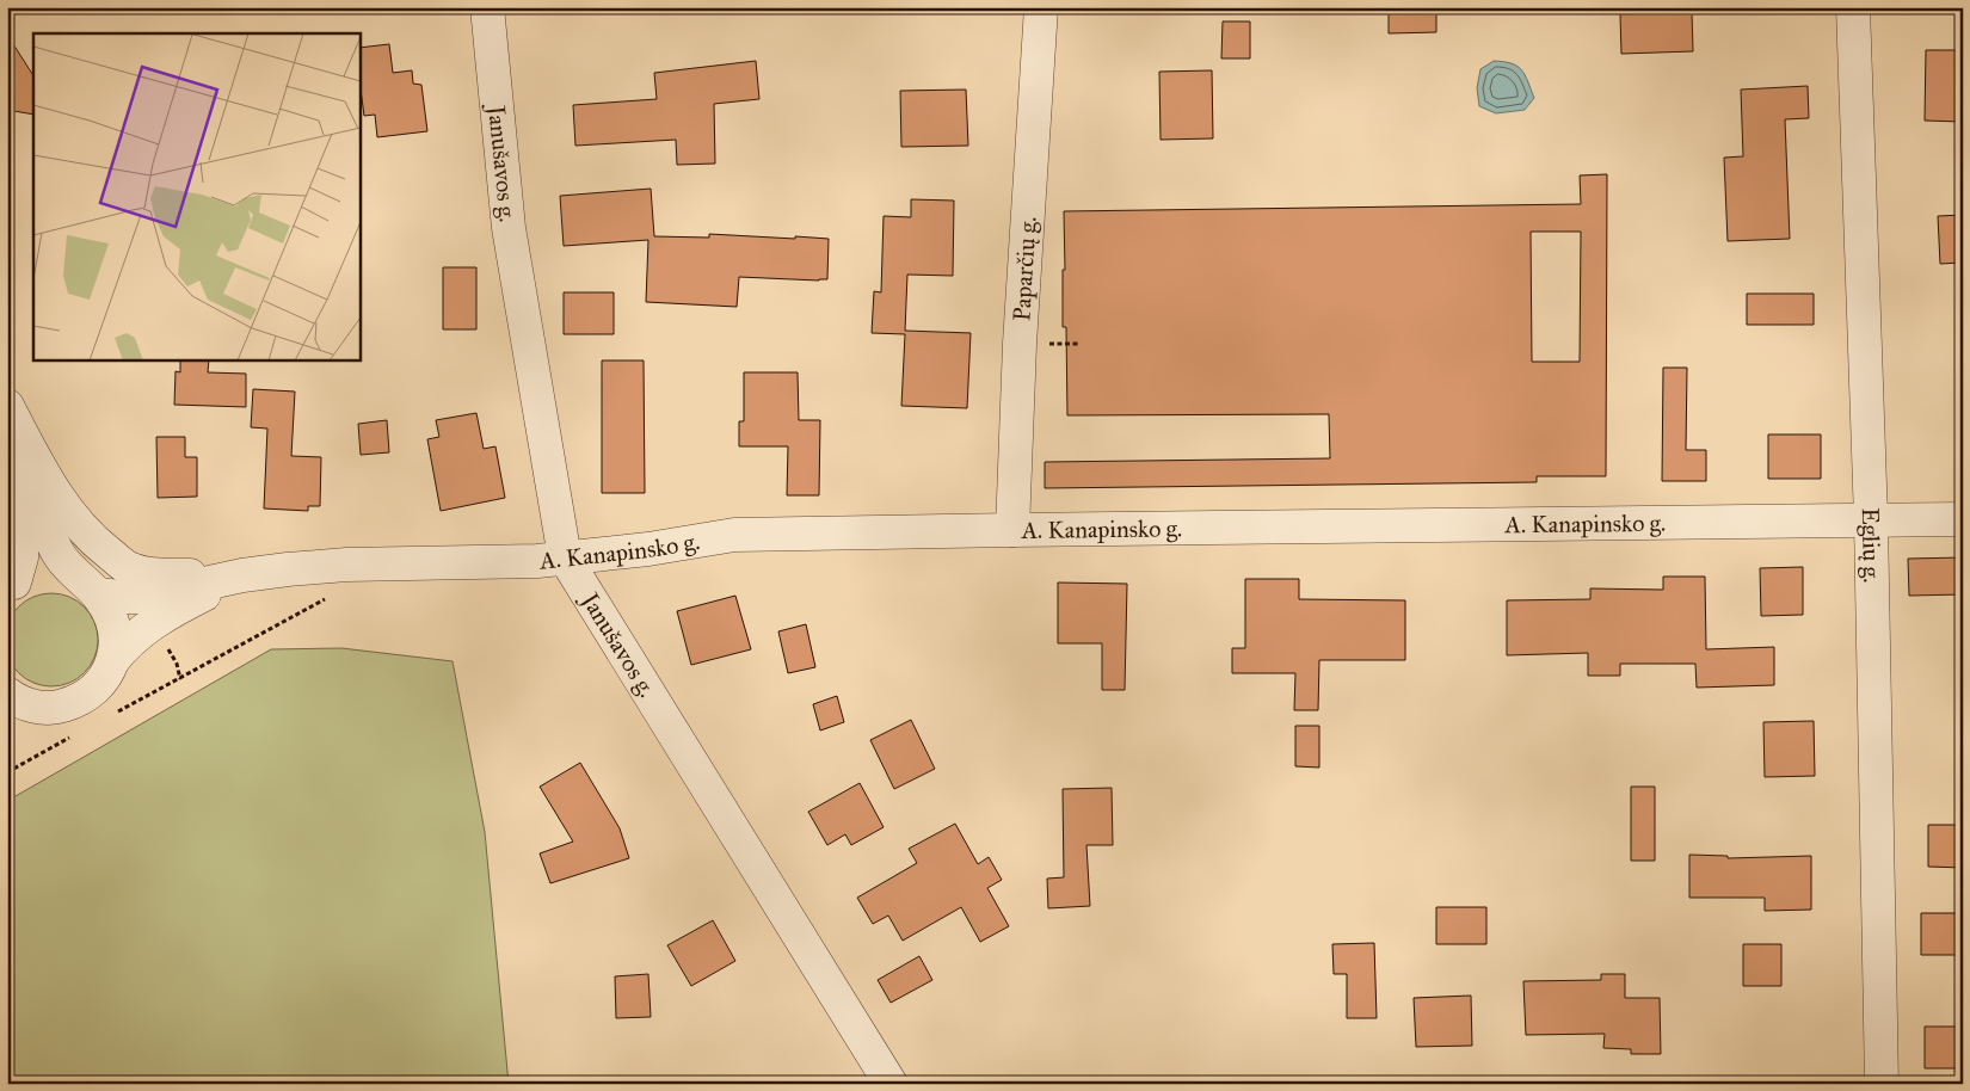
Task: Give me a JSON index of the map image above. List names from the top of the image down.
{
  "streets": {
    "street": [
      "Janušavos g.",
      "Paparčių g.",
      "A. Kanapinsko g.",
      "Eglių g."
    ]
  },
  "crossings": [
    ["Janušavos g.", "A. Kanapinsko g."],
    ["Paparčių g.", "A. Kanapinsko g."],
    ["A. Kanapinsko g.", "Eglių g."]
  ]
}
